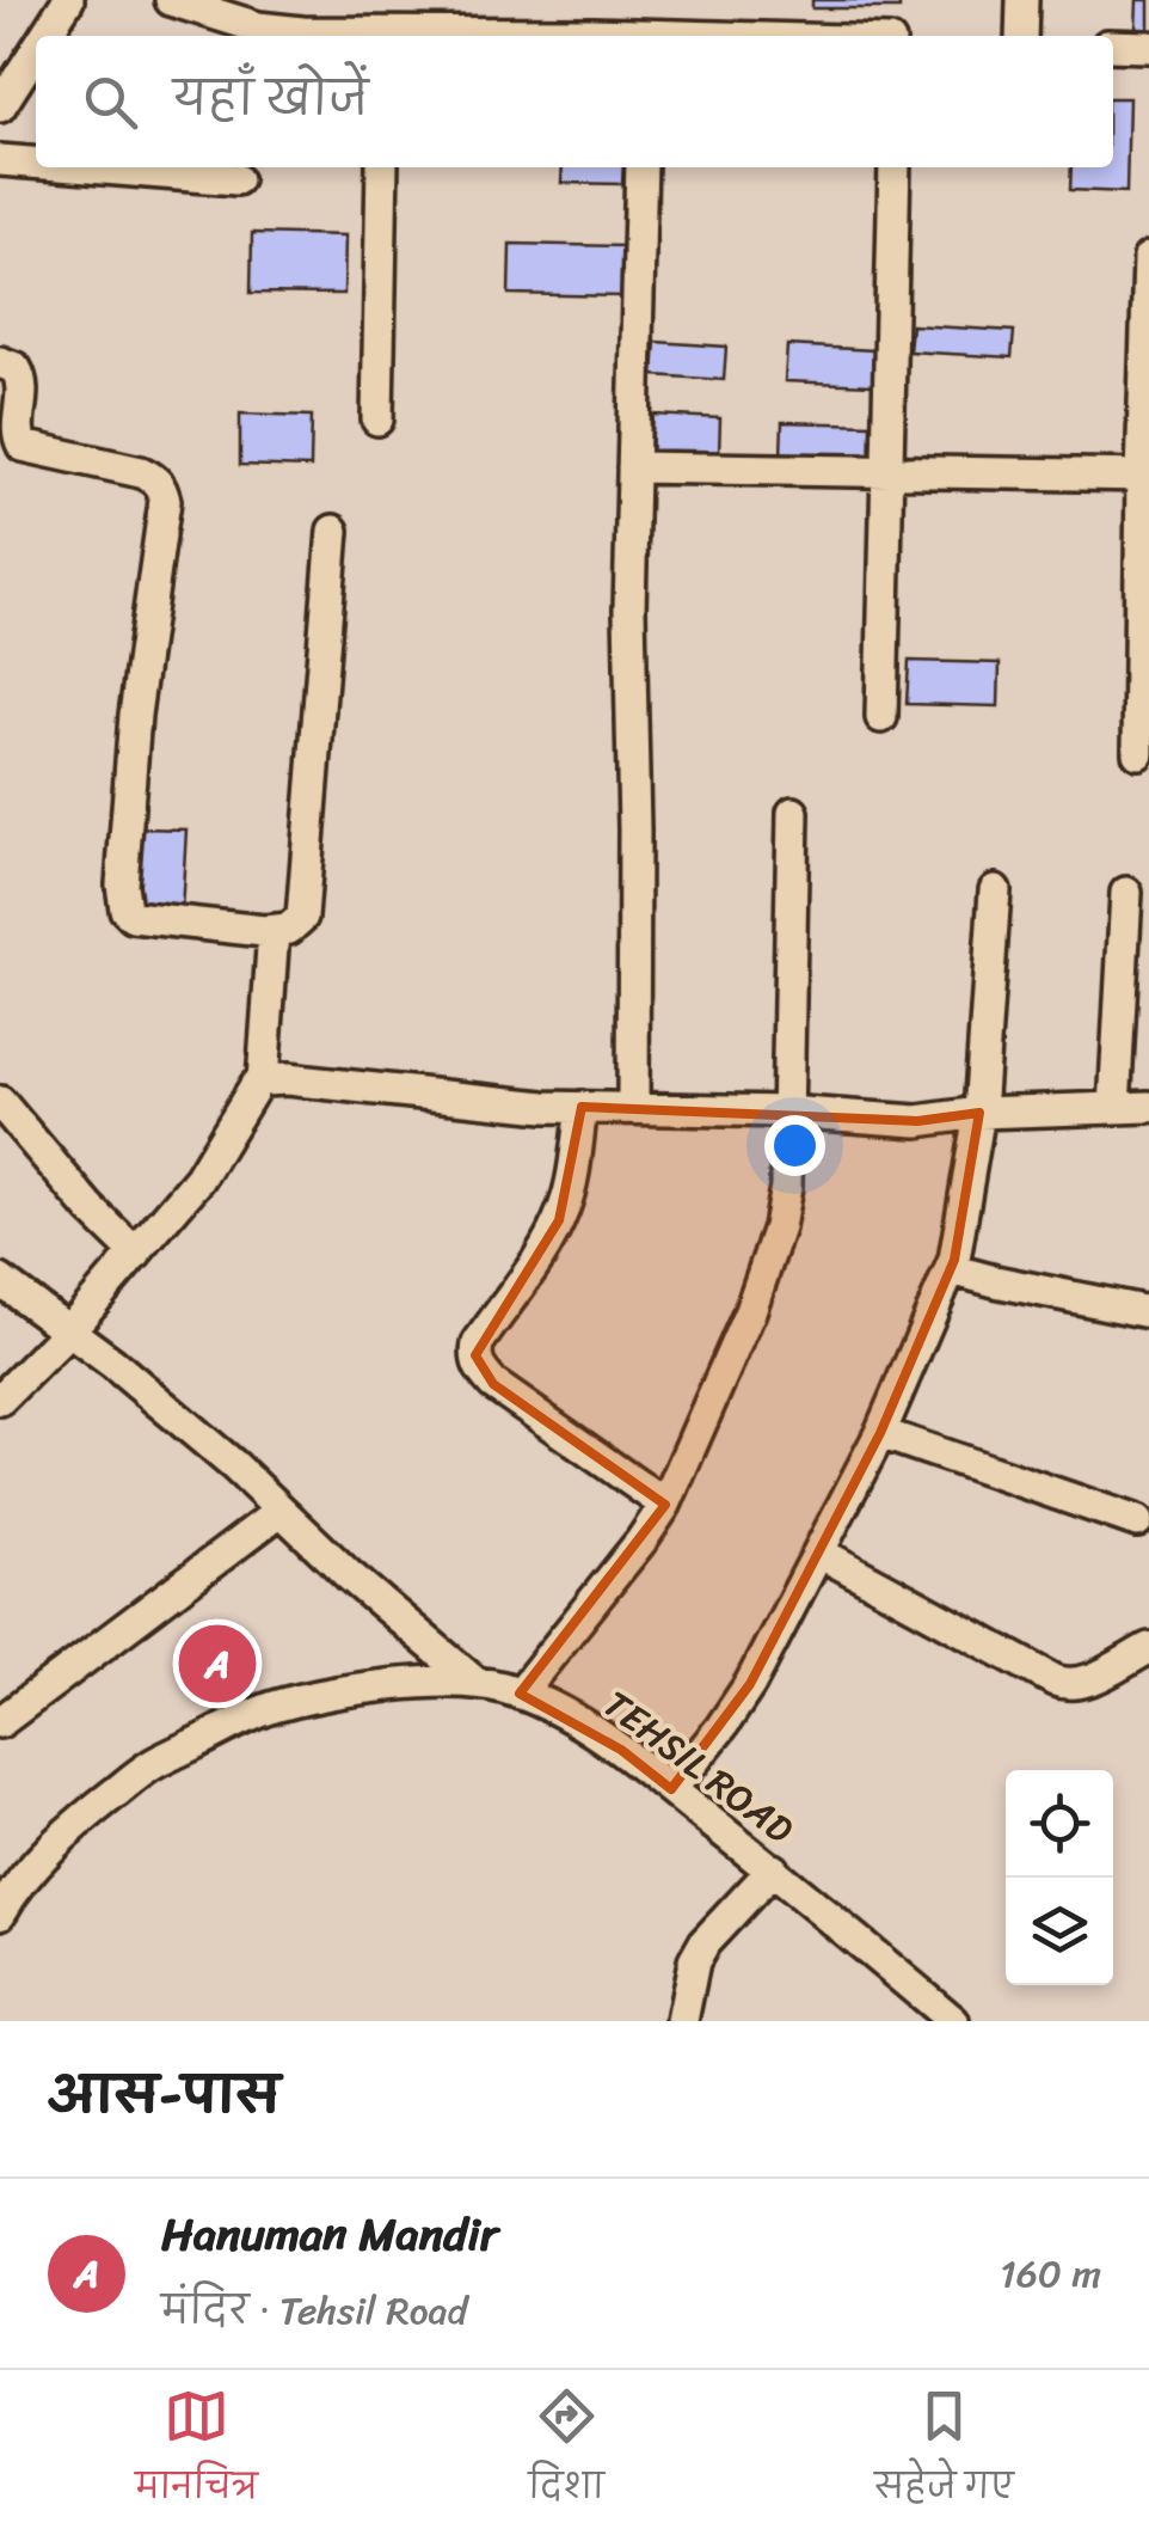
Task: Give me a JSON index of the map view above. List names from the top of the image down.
{
  "streets": {
    "street": ["TEHSIL ROAD"]
  },
  "page": {
    "search": "यहाँ खोजें",
    "pins": "A",
    "heading": "आस-पास",
    "list": [
      {
        "mark": "A",
        "name": "Hanuman Mandir",
        "note": "मंदिर · Tehsil Road",
        "value": "160 m"
      }
    ],
    "nav": ["मानचित्र", "दिशा", "सहेजे गए"]
  }
}
